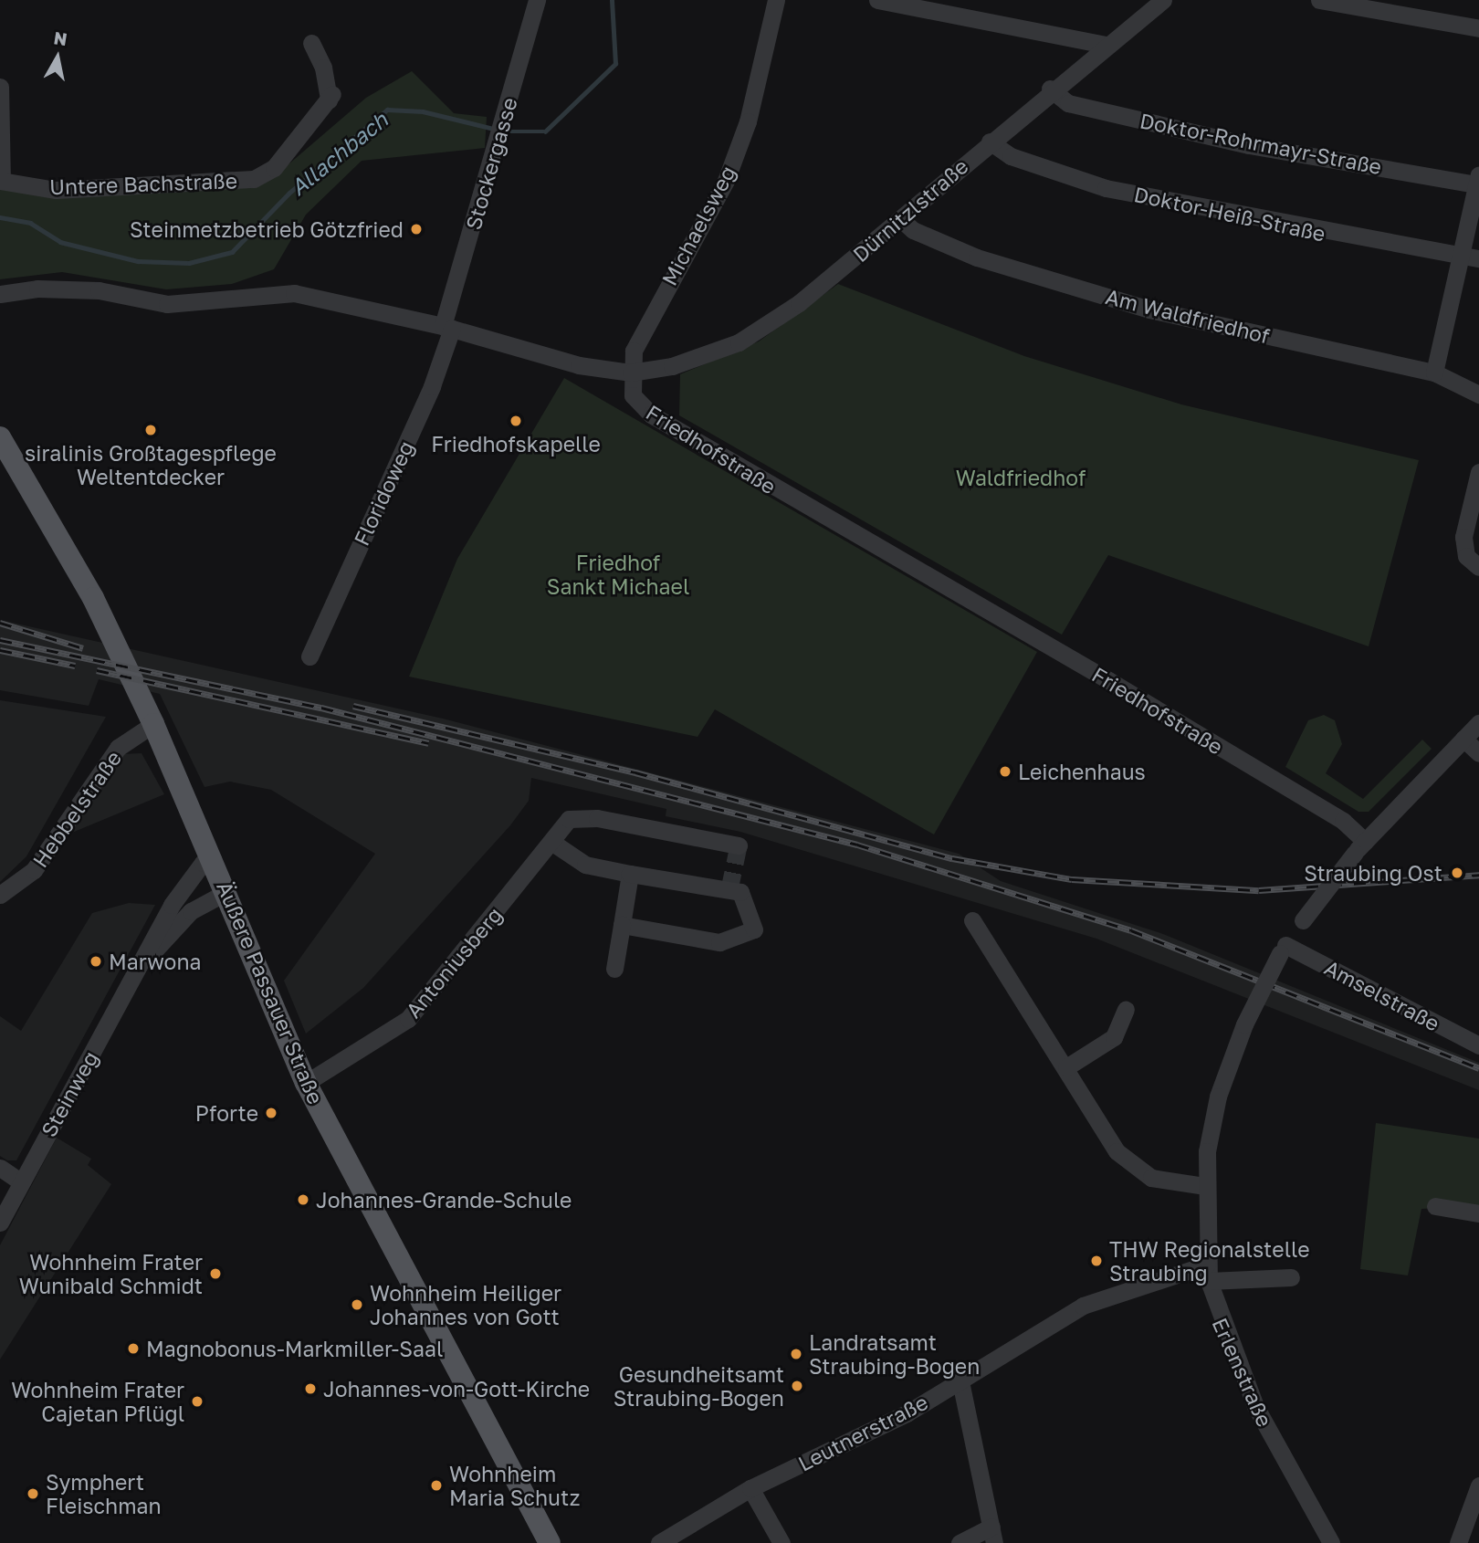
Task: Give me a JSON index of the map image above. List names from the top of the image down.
{
  "streets": {
    "main road": ["Äußere Passauer Straße"],
    "street": [
      "Doktor-Rohrmayr-Straße",
      "Stockergasse",
      "Untere Bachstraße",
      "Dürnitzlstraße",
      "Doktor-Heiß-Straße",
      "Michaelsweg",
      "Am Waldfriedhof",
      "Friedhofstraße",
      "Floridoweg",
      "Hebbelstraße",
      "Antoniusberg",
      "Amselstraße",
      "Steinweg",
      "Erlenstraße",
      "Leutnerstraße"
    ]
  },
  "crossings": [
    ["Doktor-Rohrmayr-Straße", "Dürnitzlstraße"],
    ["Stockergasse", "Floridoweg"],
    ["Dürnitzlstraße", "Doktor-Heiß-Straße"],
    ["Dürnitzlstraße", "Michaelsweg"],
    ["Dürnitzlstraße", "Am Waldfriedhof"],
    ["Dürnitzlstraße", "Friedhofstraße"],
    ["Michaelsweg", "Friedhofstraße"],
    ["Hebbelstraße", "Äußere Passauer Straße"],
    ["Antoniusberg", "Äußere Passauer Straße"],
    ["Äußere Passauer Straße", "Steinweg"],
    ["Amselstraße", "Erlenstraße"],
    ["Erlenstraße", "Leutnerstraße"]
  ],
  "water": ["Allachbach"],
  "parks": ["Waldfriedhof", "Friedhof Sankt Michael"],
  "places": [
    "Steinmetzbetrieb Götzfried",
    "Friedhofskapelle",
    "siralinis Großtagespflege Weltentdecker",
    "Leichenhaus",
    "Straubing Ost",
    "Marwona",
    "Pforte",
    "Johannes-Grande-Schule",
    "THW Regionalstelle Straubing",
    "Wohnheim Frater Wunibald Schmidt",
    "Wohnheim Heiliger Johannes von Gott",
    "Magnobonus-Markmiller-Saal",
    "Landratsamt Straubing-Bogen",
    "Gesundheitsamt Straubing-Bogen",
    "Johannes-von-Gott-Kirche",
    "Wohnheim Frater Cajetan Pflügl",
    "Wohnheim Maria Schutz",
    "Symphert Fleischman"
  ],
  "north": "top"
}
